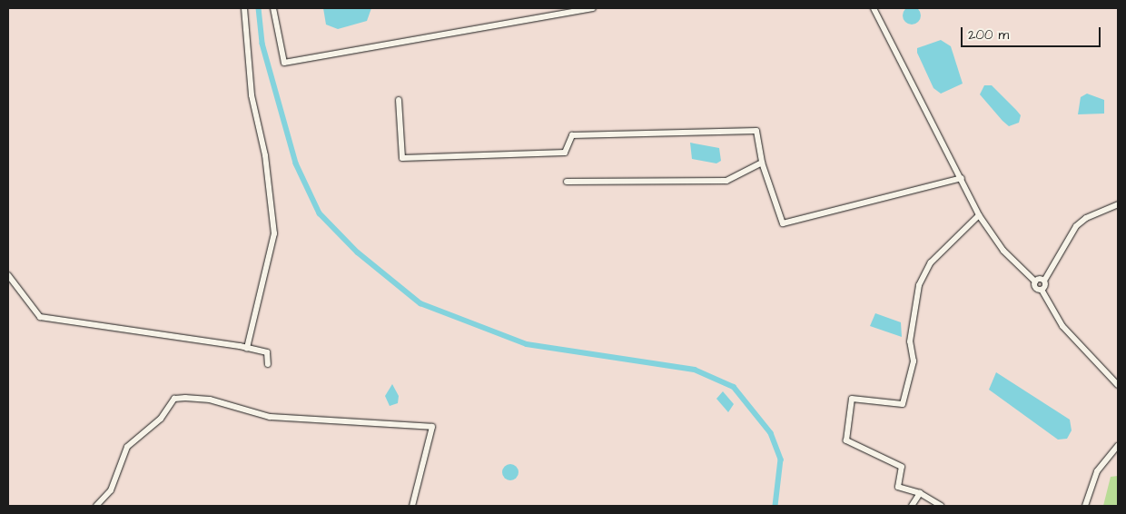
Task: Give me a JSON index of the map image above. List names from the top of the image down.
{
  "scale_bar": "200 m"
}
